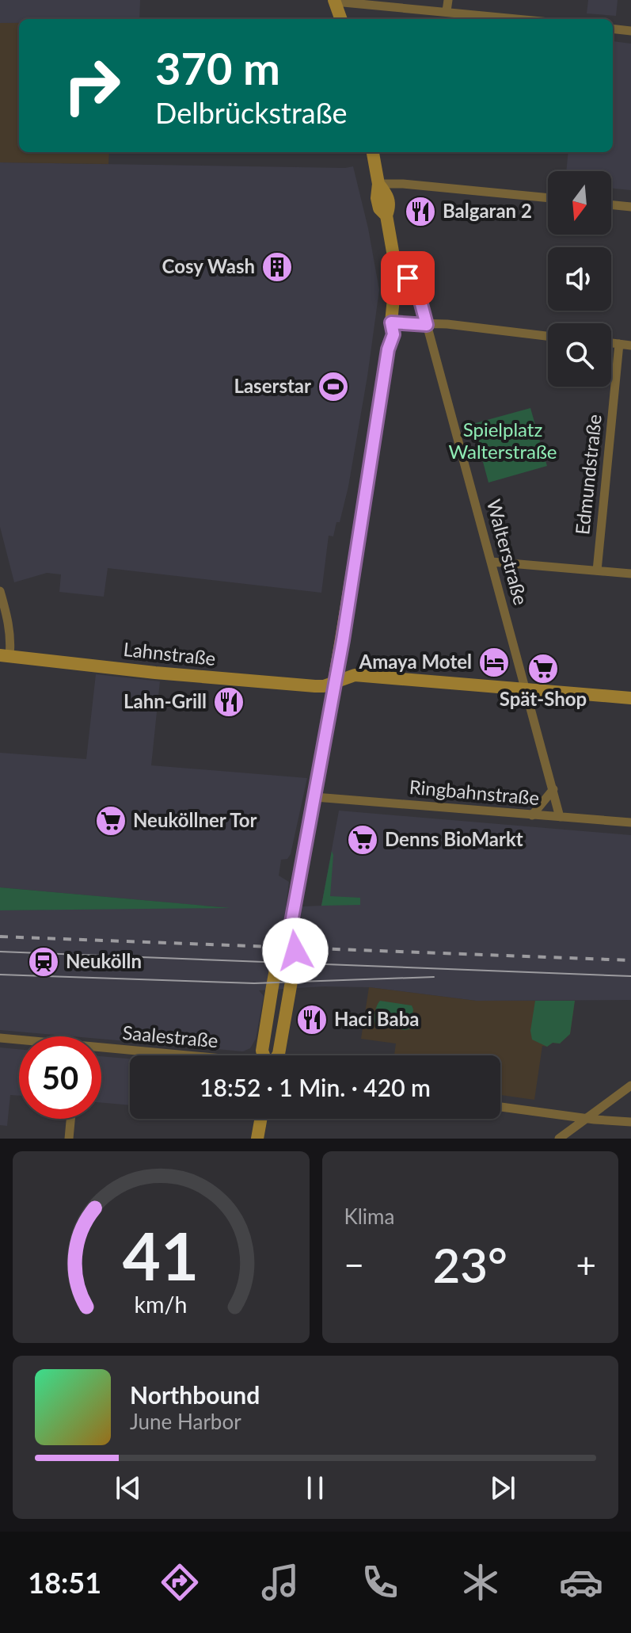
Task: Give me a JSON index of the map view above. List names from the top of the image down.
{
  "streets": {
    "main road": ["Lahnstraße"],
    "street": [
      "Edmundstraße",
      "Walterstraße",
      "Ringbahnstraße",
      "Saalestraße"
    ]
  },
  "crossings": [
    ["Walterstraße", "Lahnstraße"],
    ["Walterstraße", "Ringbahnstraße"]
  ],
  "parks": ["Spielplatz Walterstraße"],
  "places": {
    "restaurant": ["Balgaran 2", "Lahn-Grill", "Haci Baba"],
    "building": ["Cosy Wash"],
    "sports": ["Laserstar"],
    "hotel": ["Amaya Motel"],
    "supermarket": ["Spät-Shop", "Neuköllner Tor", "Denns BioMarkt"],
    "station": ["Neukölln"]
  },
  "north": "bottom",
  "page": {
    "turn": ["370 m", "Delbrückstraße"],
    "limit": "50",
    "trip": "18:52 · 1 Min. · 420 m",
    "tile": "Klima",
    "heat": ["−", "23°", "+"],
    "song": ["Northbound", "June Harbor"],
    "tabs": "18:51",
    "gauge": ["41", "km/h"]
  }
}
